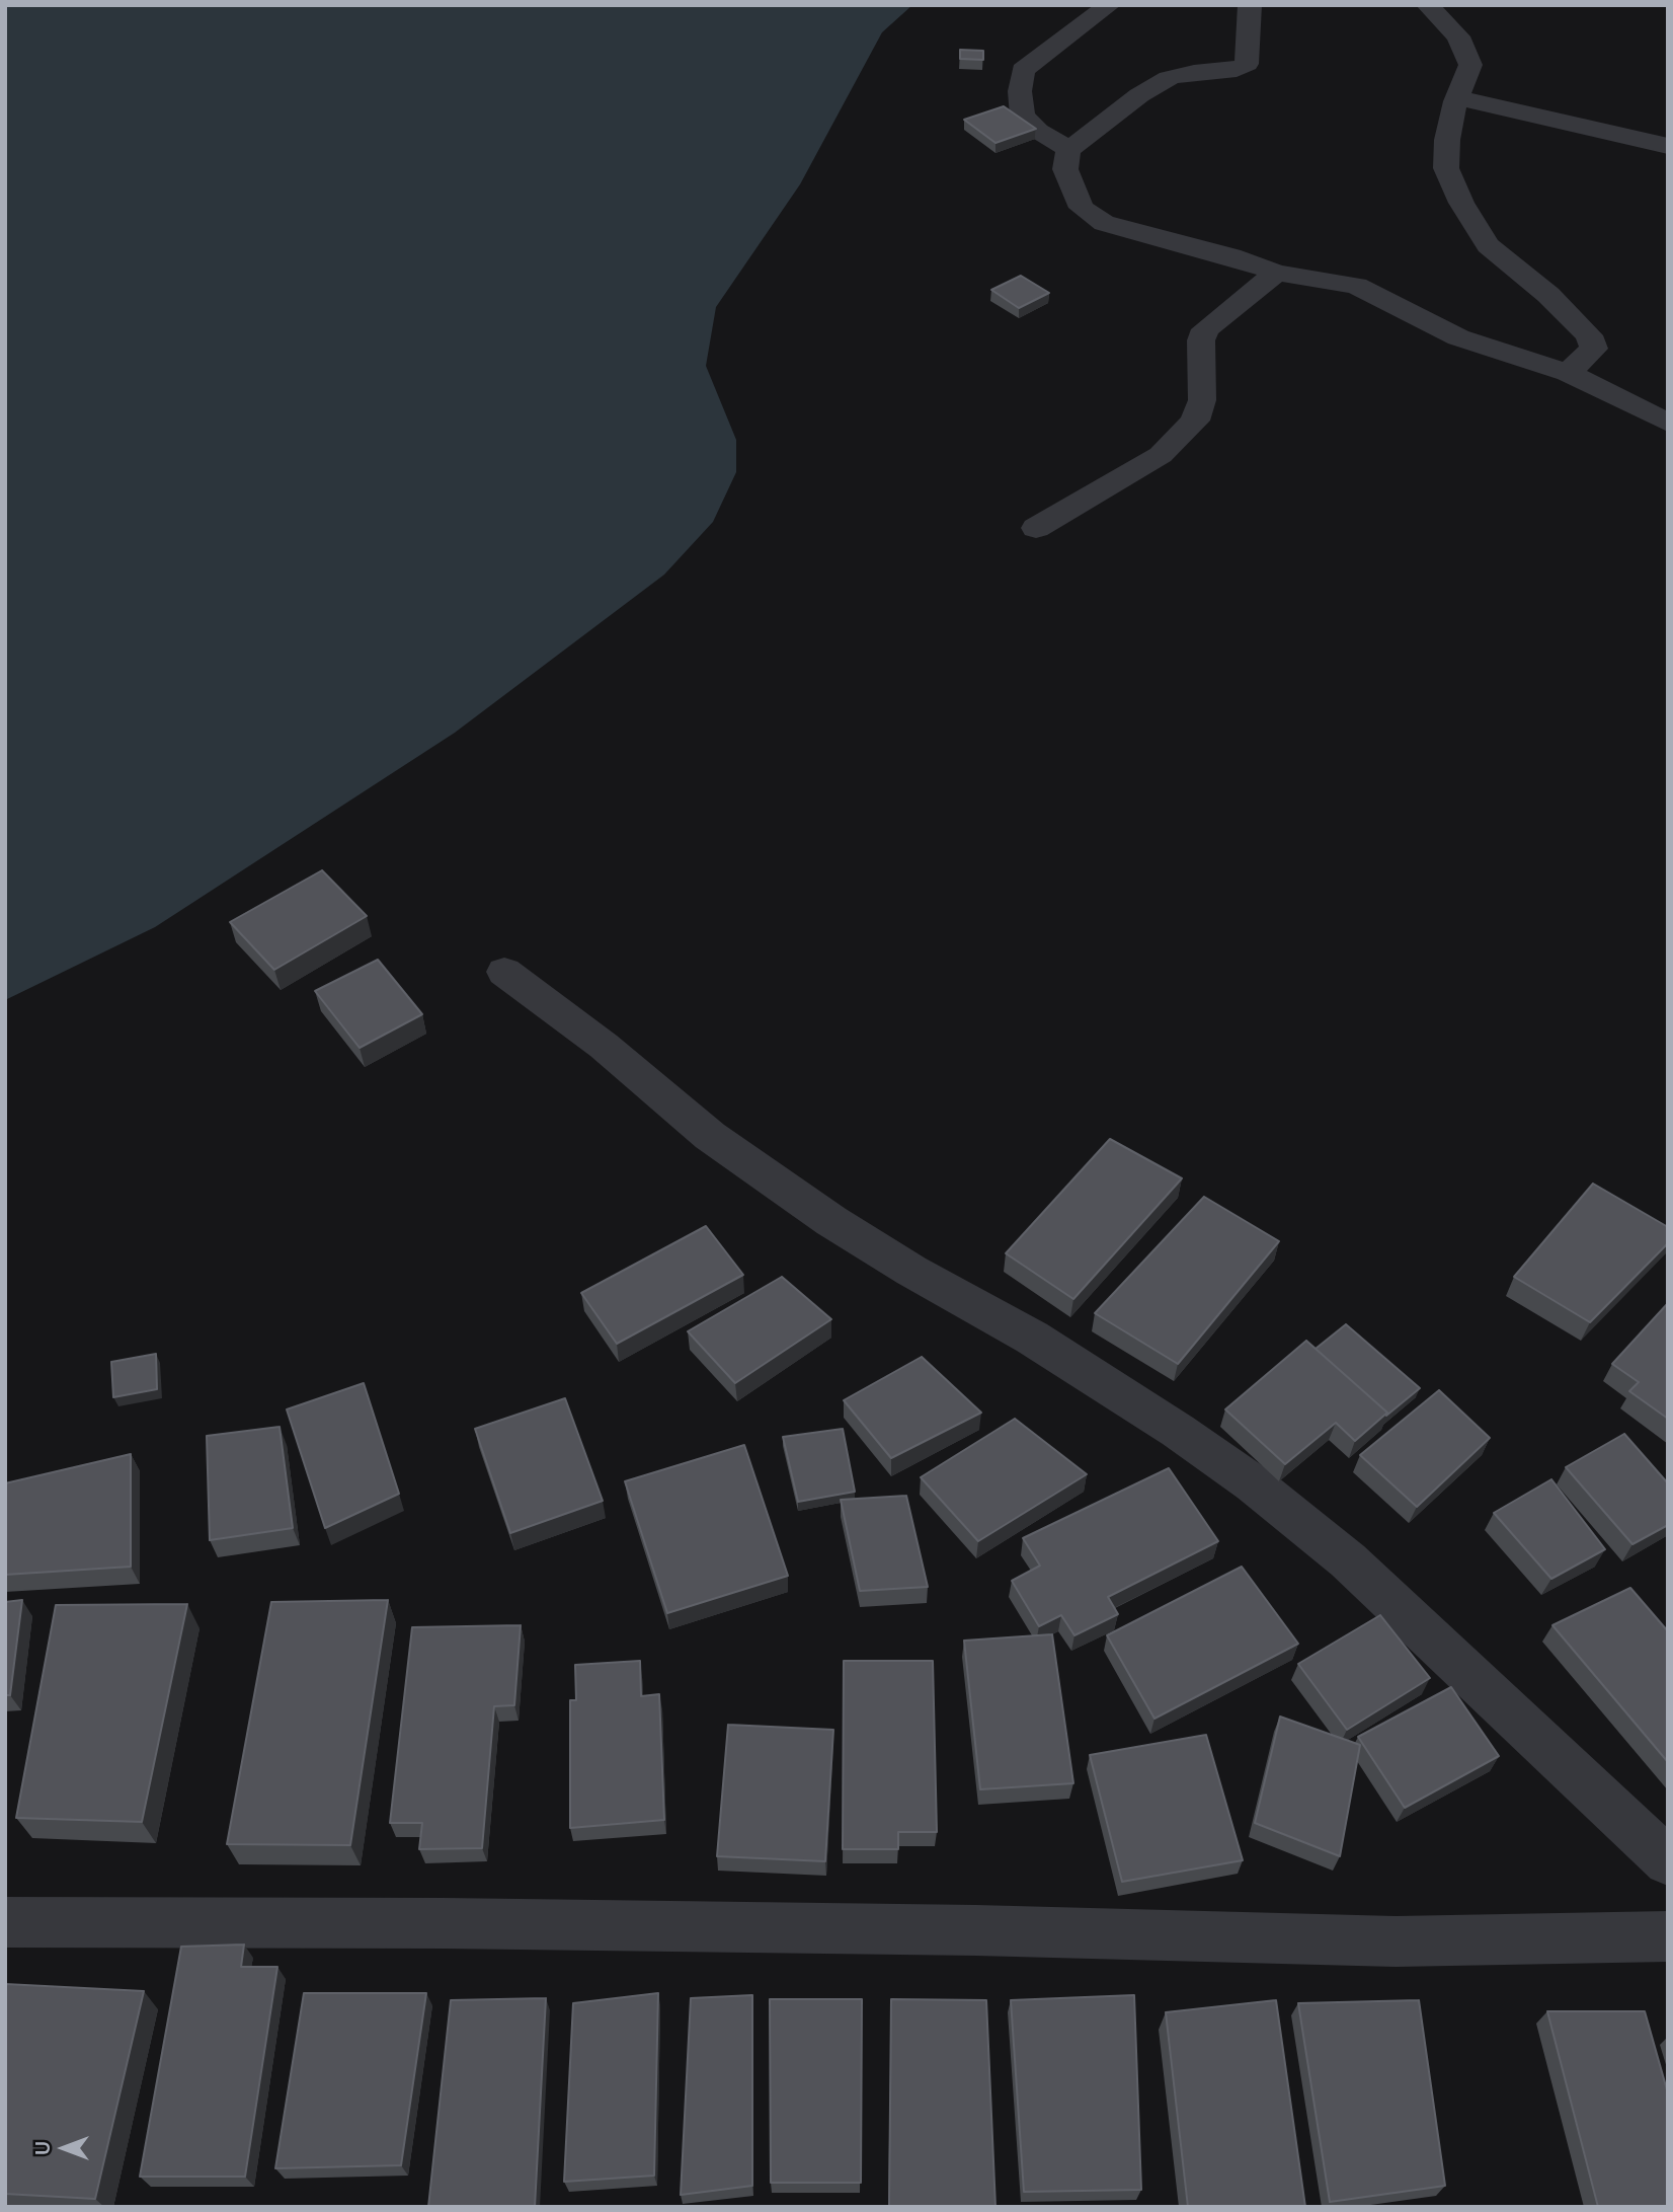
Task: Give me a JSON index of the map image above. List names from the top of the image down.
{
  "north": "left"
}
